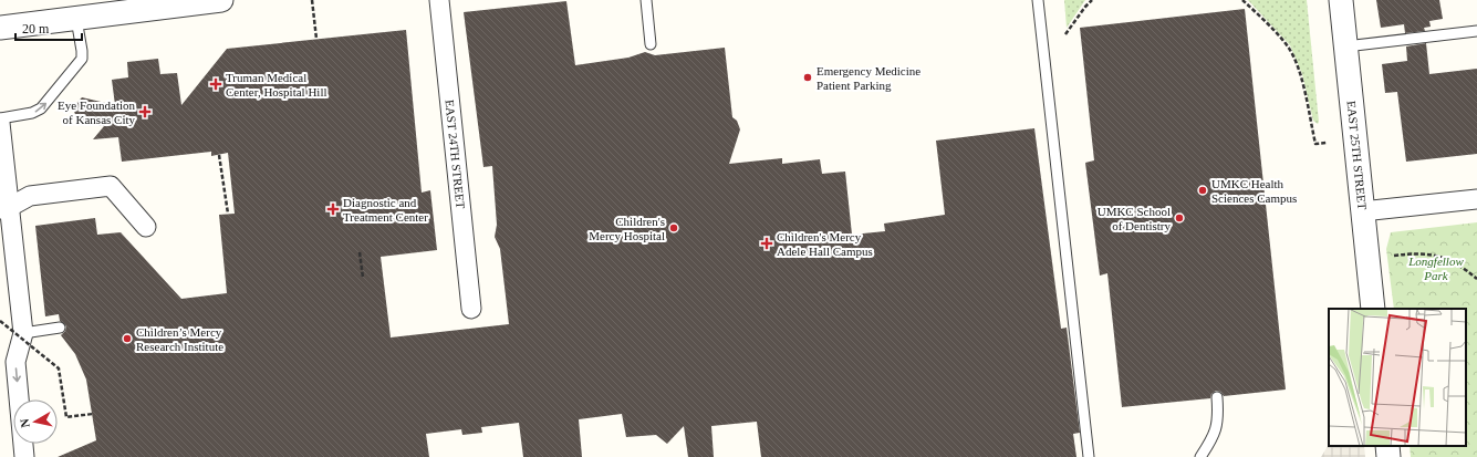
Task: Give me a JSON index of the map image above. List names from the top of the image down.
{
  "streets": {
    "street": ["EAST 24TH STREET", "EAST 25TH STREET"]
  },
  "parks": ["Longfellow Park"],
  "places": {
    "other": [
      "Emergency Medicine Patient Parking",
      "UMKC Health Sciences Campus",
      "UMKC School of Dentistry",
      "Children's Mercy Hospital",
      "Children’s Mercy Research Institute"
    ],
    "health": [
      "Truman Medical Center, Hospital Hill",
      "Eye Foundation of Kansas City",
      "Diagnostic and Treatment Center",
      "Children's Mercy Adele Hall Campus"
    ]
  },
  "scale_bar": "20 m",
  "north": "left"
}
